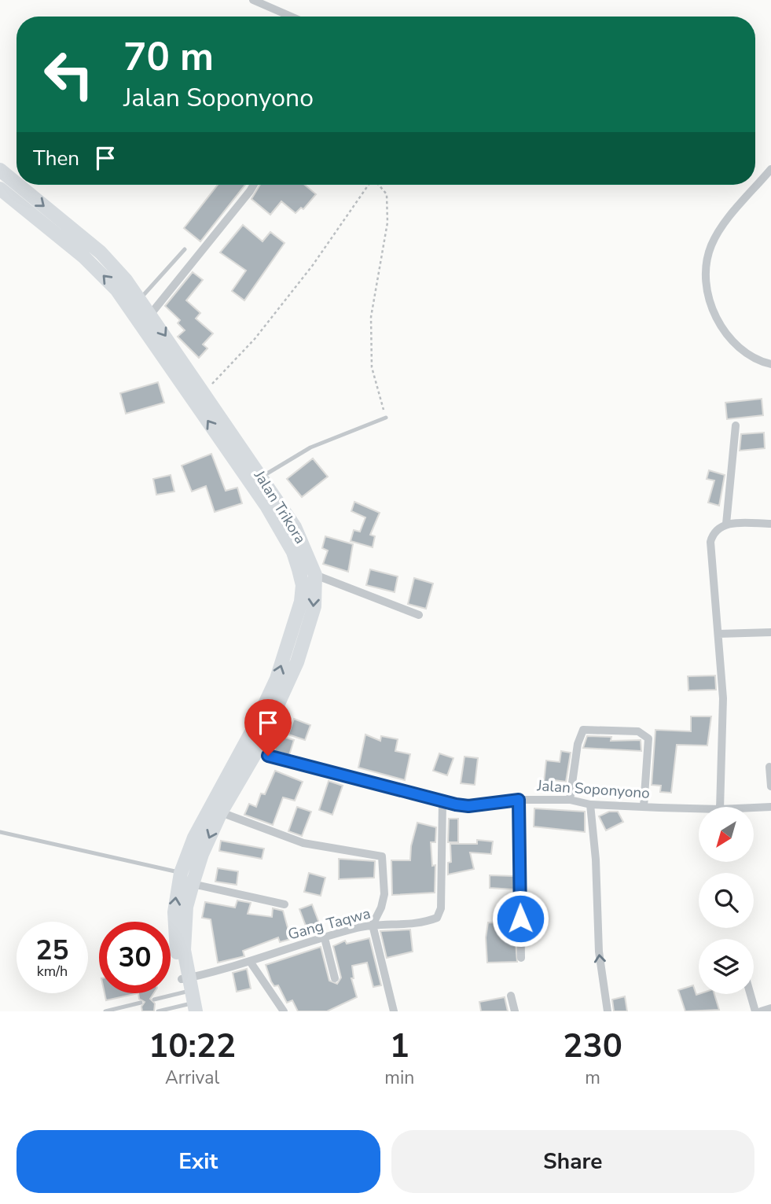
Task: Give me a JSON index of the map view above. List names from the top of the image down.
{
  "streets": {
    "main road": ["Jalan Trikora"],
    "street": ["Jalan Soponyono", "Gang Taqwa"]
  },
  "crossings": [
    ["Jalan Trikora", "Jalan Soponyono"],
    ["Jalan Trikora", "Gang Taqwa"],
    ["Jalan Soponyono", "Gang Taqwa"]
  ],
  "north": "bottom left",
  "page": {
    "turn": ["70 m", "Jalan Soponyono"],
    "then": "Then",
    "speed": "25 km/h",
    "limit": "30",
    "eta": [
      "10:22",
      "Arrival",
      "1",
      "min",
      "230",
      "m"
    ],
    "buttons": ["Exit", "Share"]
  }
}
